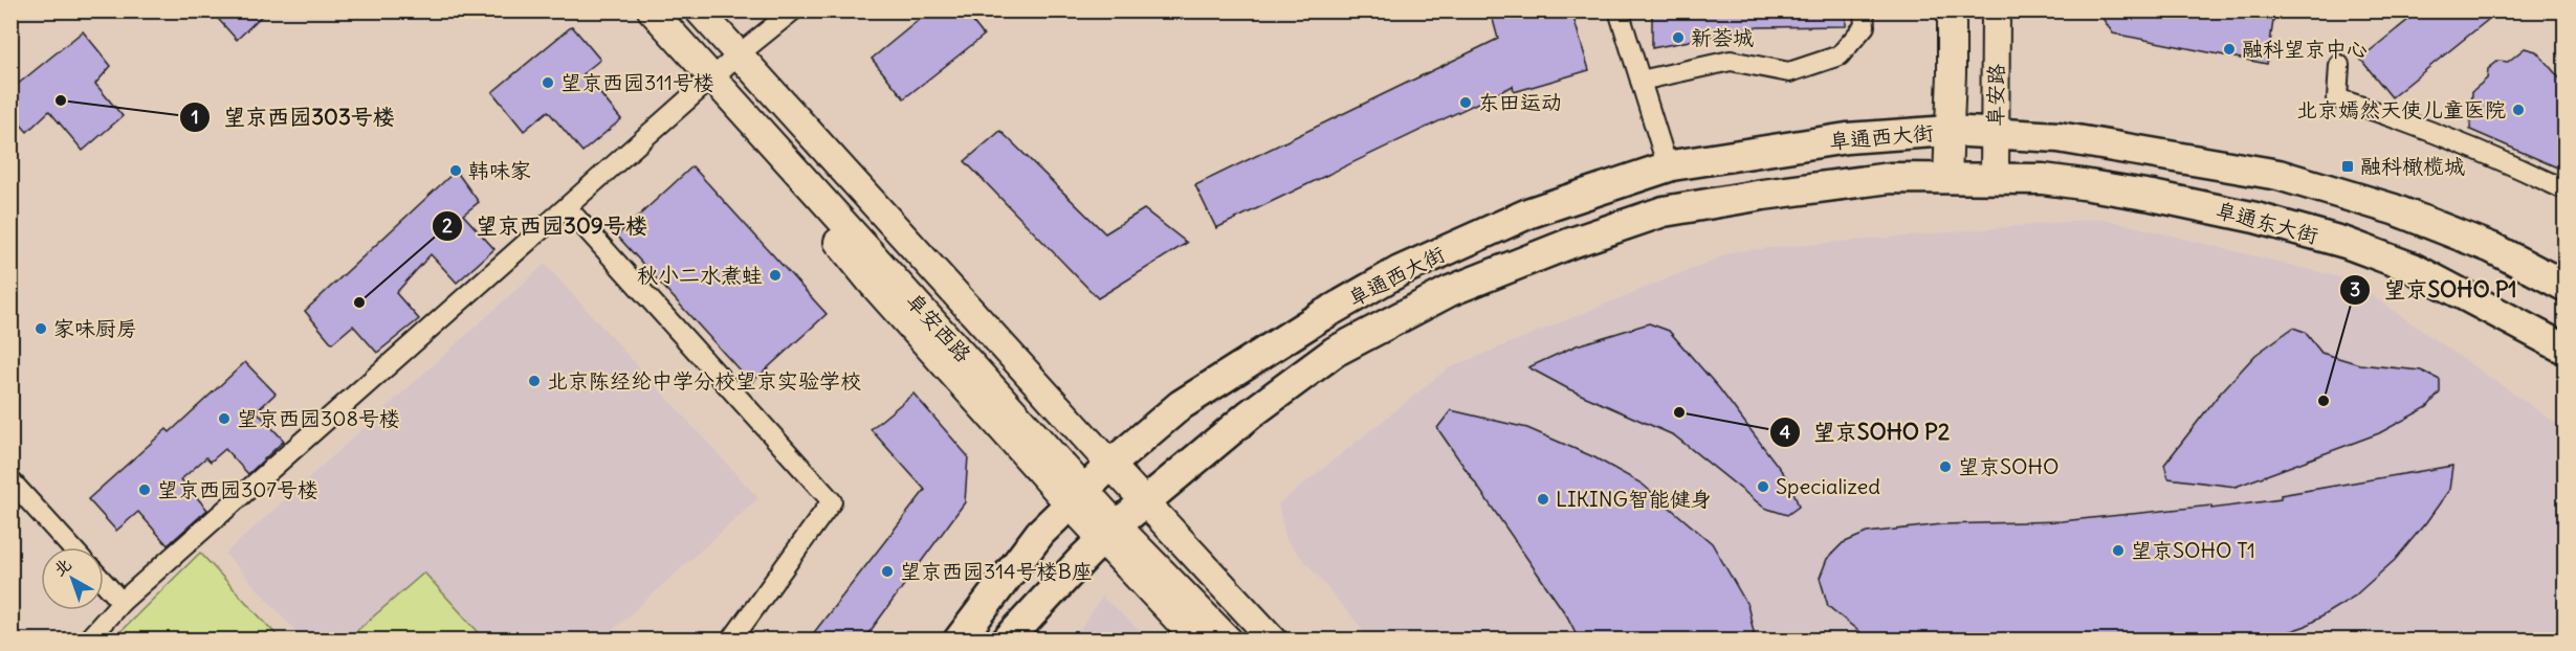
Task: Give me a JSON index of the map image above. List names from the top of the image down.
{
  "streets": {
    "main road": [
      "阜安路",
      "阜通西大街",
      "阜通东大街",
      "阜安西路"
    ]
  },
  "crossings": [
    ["阜安路", "阜通东大街"],
    ["阜通西大街", "阜通东大街"],
    ["阜通西大街", "阜安西路"]
  ],
  "places": {
    "other": [
      "新荟城",
      "融科望京中心",
      "望京西园311号楼",
      "望京西园303号楼",
      "东田运动",
      "北京嫣然天使儿童医院",
      "韩味家",
      "秋小二水煮蛙",
      "望京西园309号楼",
      "家味厨房",
      "北京陈经纶中学分校望京实验学校",
      "望京SOHO P1",
      "望京SOHO P2",
      "望京西园308号楼",
      "望京SOHO",
      "Specialized",
      "望京西园307号楼",
      "LIKING智能健身",
      "望京SOHO T1",
      "望京西园314号楼B座"
    ],
    "transit": ["融科橄榄城"]
  },
  "north": "top left"
}
